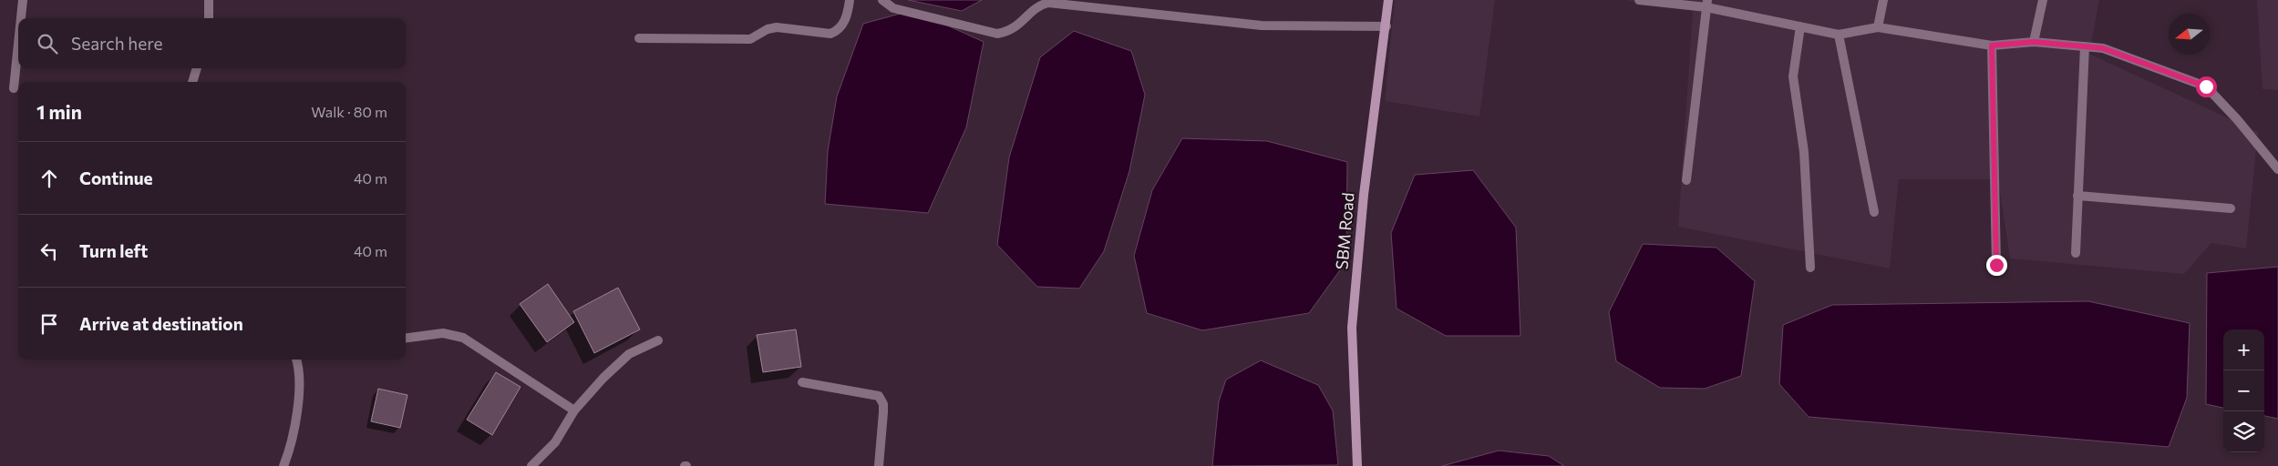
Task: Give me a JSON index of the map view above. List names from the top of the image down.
{
  "streets": {
    "street": ["SBM Road"]
  },
  "north": "left",
  "page": {
    "search": "Search here",
    "heading": ["1 min", "Walk · 80 m"],
    "list": [
      ["Continue", "40 m"],
      ["Turn left", "40 m"],
      "Arrive at destination"
    ],
    "map_buttons": ["+", "−"]
  }
}
